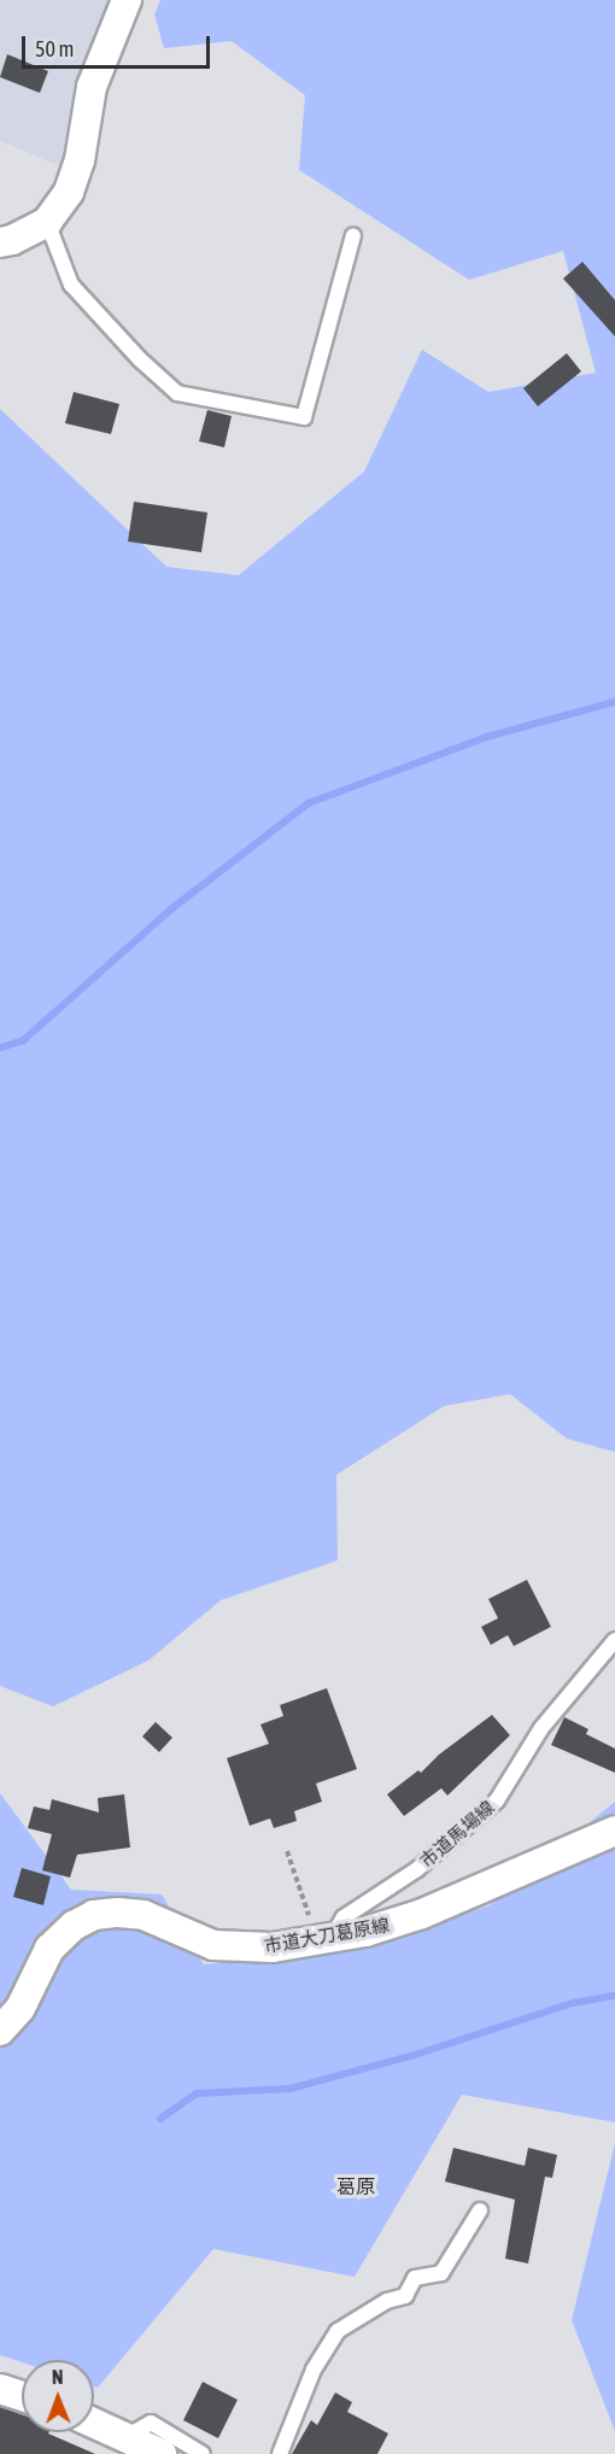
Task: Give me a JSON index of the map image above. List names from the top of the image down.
{
  "streets": {
    "street": ["市道大刀葛原線"],
    "lane": ["市道馬場線"]
  },
  "crossings": [
    ["市道馬場線", "市道大刀葛原線"]
  ],
  "districts": ["葛原"],
  "scale_bar": "50 m",
  "north": "top"
}
